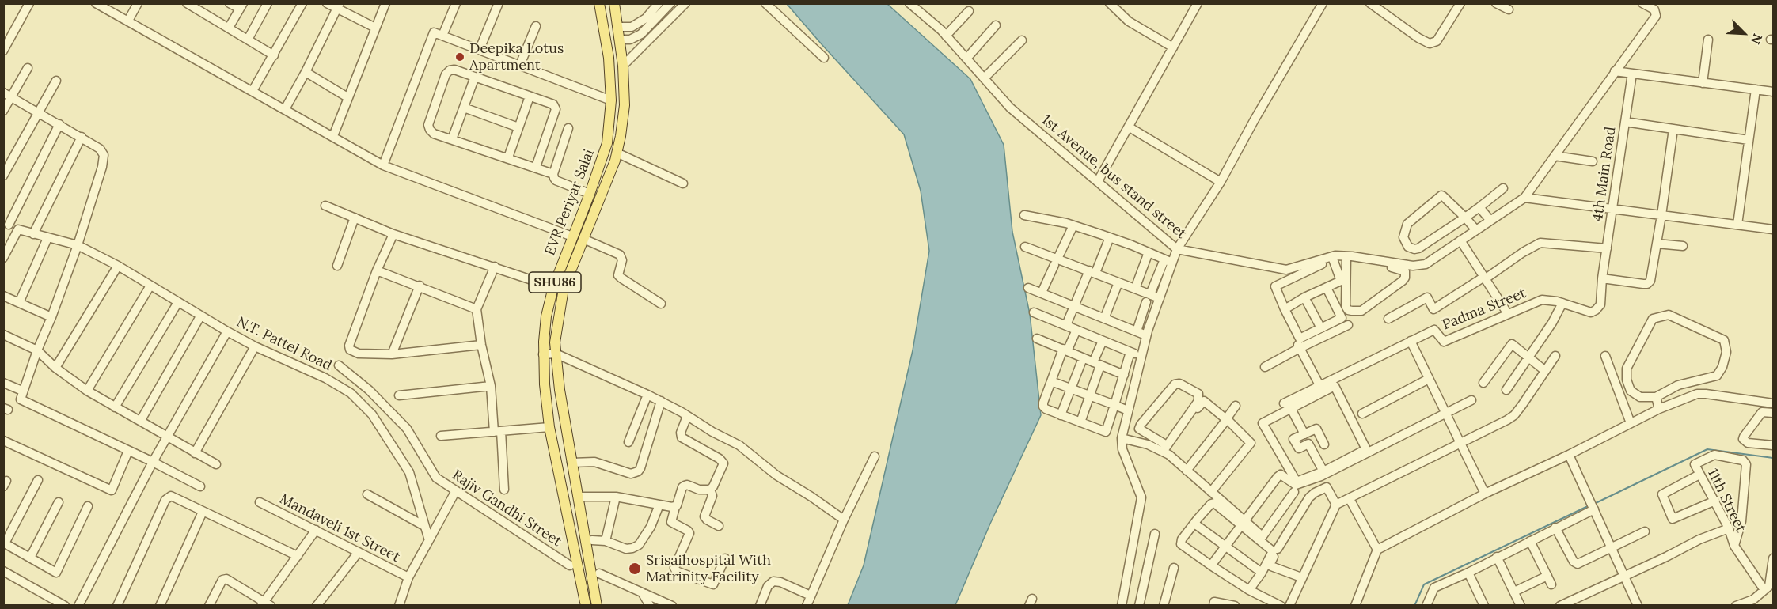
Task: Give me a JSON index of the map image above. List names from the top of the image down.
{
  "streets": {
    "main road": ["EVR Periyar Salai", "SHU86"],
    "street": [
      "4th Main Road",
      "1st Avenue, bus stand street",
      "Padma Street",
      "N.T. Pattel Road",
      "11th Street",
      "Rajiv Gandhi Street",
      "Mandaveli 1st Street"
    ]
  },
  "crossings": [
    ["4th Main Road", "Padma Street"]
  ],
  "places": ["Deepika Lotus Apartment", "Srisaihospital With Matrinity Facility"],
  "north": "bottom right"
}
